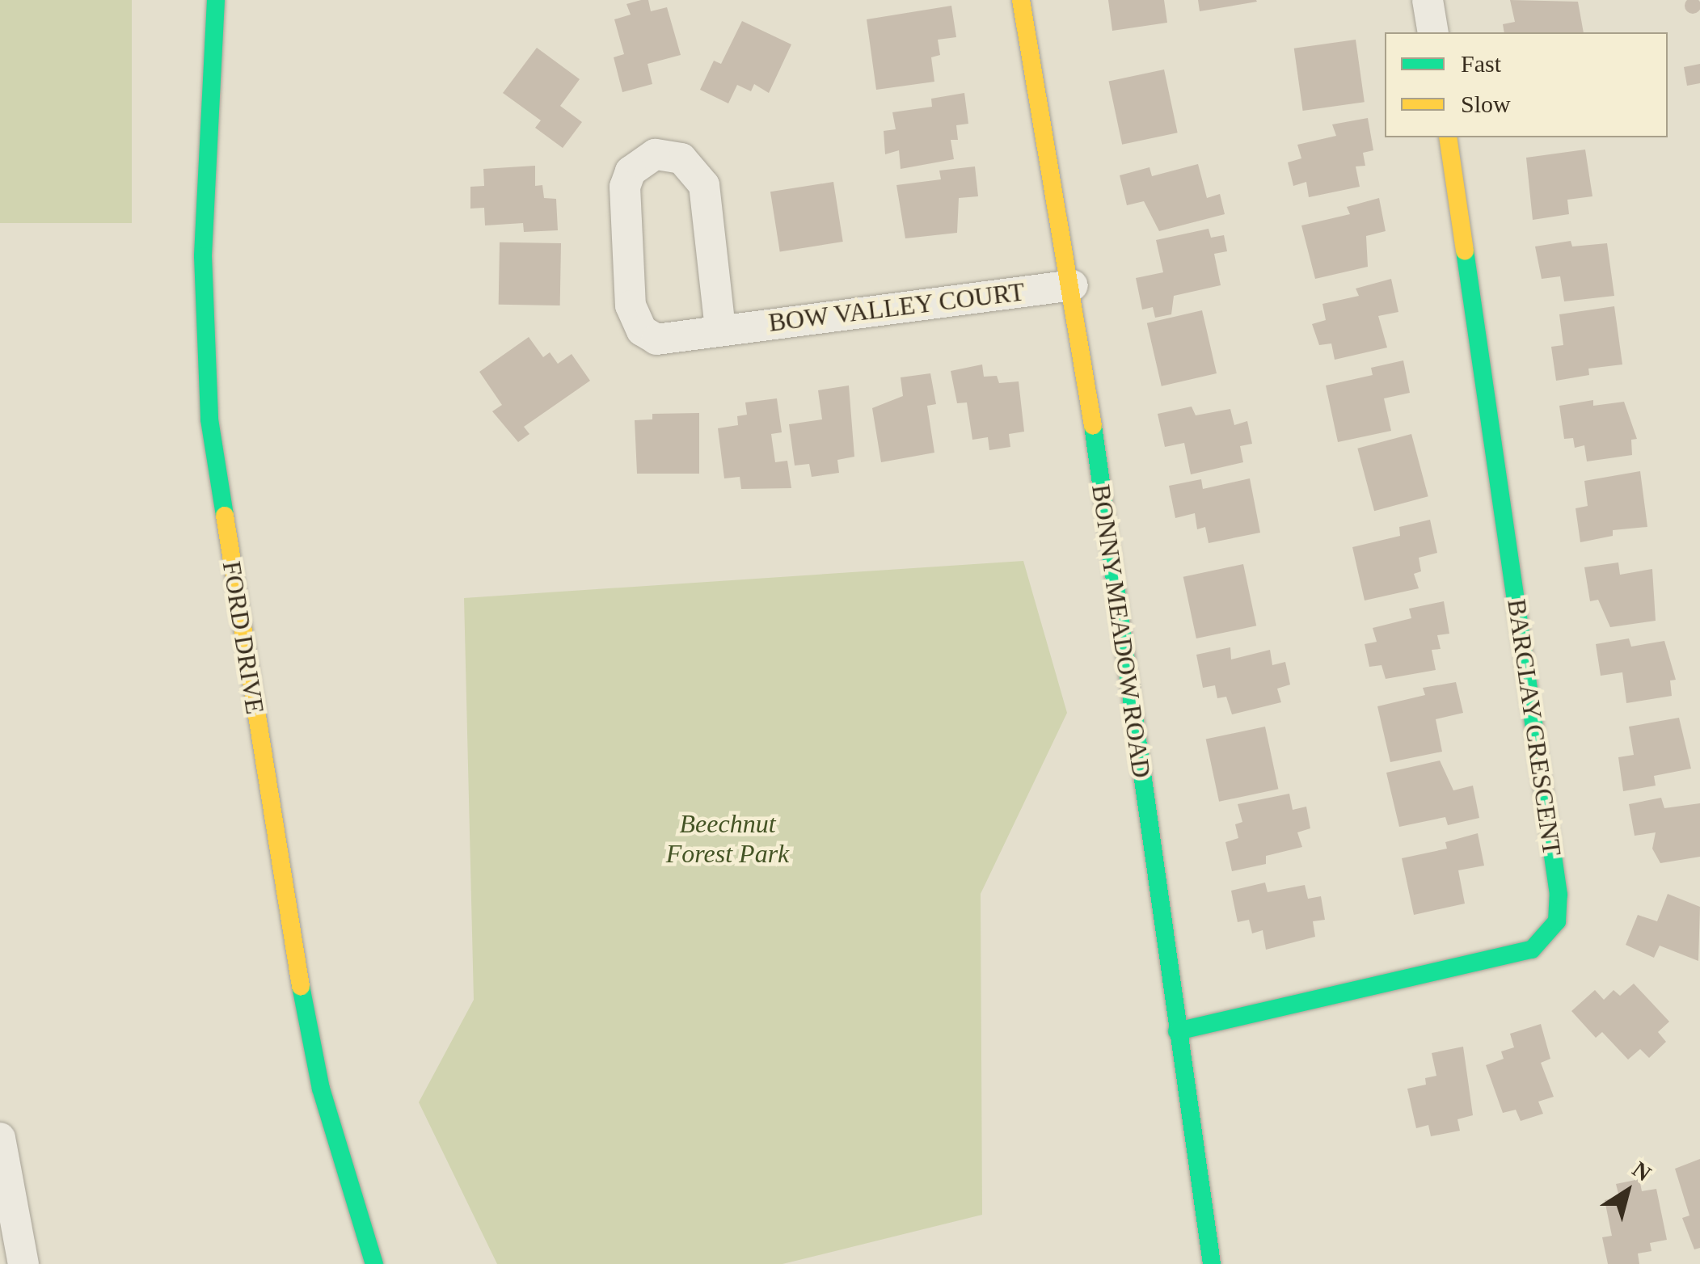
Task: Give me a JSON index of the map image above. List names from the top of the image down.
{
  "streets": {
    "street": [
      "BOW VALLEY COURT",
      "BONNY MEADOW ROAD",
      "FORD DRIVE",
      "BARCLAY CRESCENT"
    ]
  },
  "crossings": [
    ["BOW VALLEY COURT", "BONNY MEADOW ROAD"],
    ["BONNY MEADOW ROAD", "BARCLAY CRESCENT"]
  ],
  "parks": ["Beechnut Forest Park"],
  "legend": ["Fast", "Slow"],
  "north": "top right"
}
